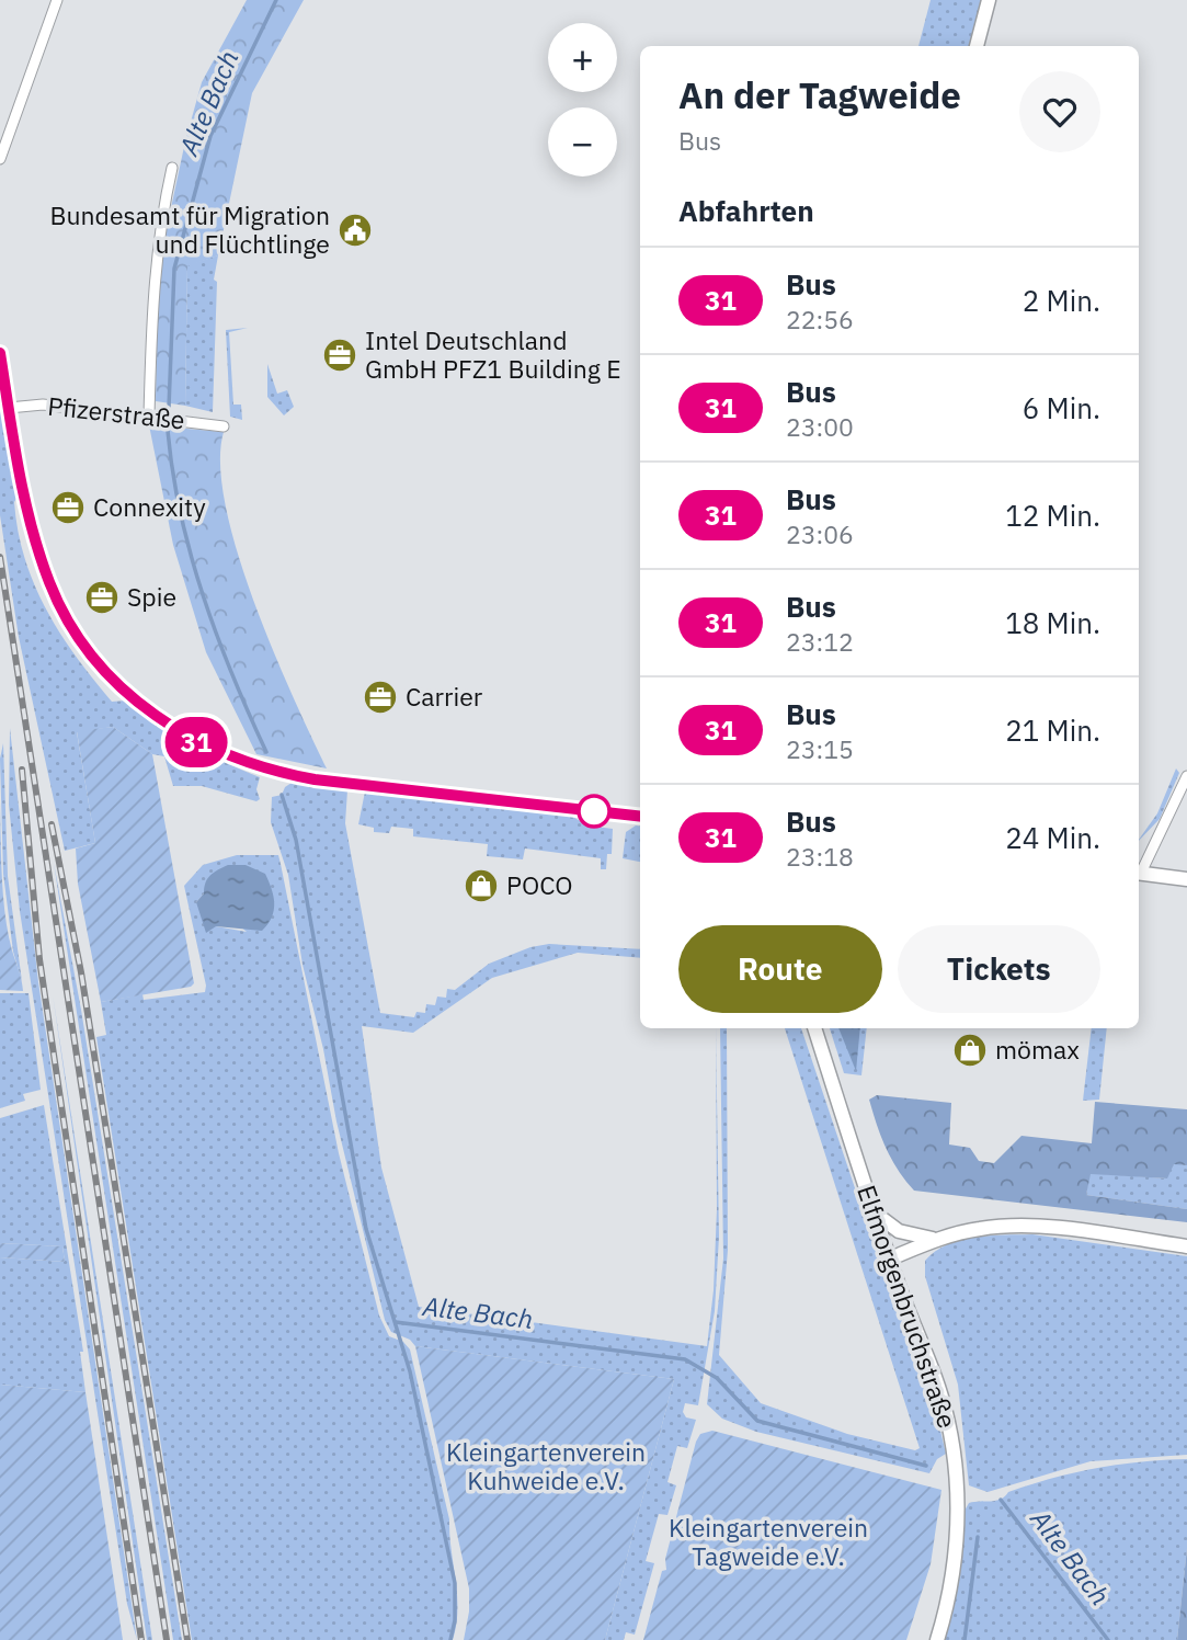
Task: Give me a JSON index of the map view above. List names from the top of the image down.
{
  "streets": {
    "main road": ["Elfmorgenbruchstraße"],
    "street": ["Pfizerstraße"]
  },
  "water": ["Alte Bach"],
  "parks": ["Kleingartenverein Kuhweide e.V.", "Kleingartenverein Tagweide e.V."],
  "places": {
    "public building": ["Bundesamt für Migration und Flüchtlinge"],
    "office": [
      "Intel Deutschland GmbH PFZ1 Building E",
      "Connexity",
      "Spie",
      "Carrier"
    ],
    "shop": ["POCO", "mömax"]
  },
  "lines": ["bus line 31"],
  "page": {
    "on_map": "31",
    "map_buttons": ["+", "−"],
    "heading": [
      ["An der Tagweide", "Bus"],
      "Abfahrten"
    ],
    "list": [
      {
        "mark": "31",
        "name": "Bus",
        "note": "22:56",
        "value": "2 Min."
      },
      {
        "mark": "31",
        "name": "Bus",
        "note": "23:00",
        "value": "6 Min."
      },
      {
        "mark": "31",
        "name": "Bus",
        "note": "23:06",
        "value": "12 Min."
      },
      {
        "mark": "31",
        "name": "Bus",
        "note": "23:12",
        "value": "18 Min."
      },
      {
        "mark": "31",
        "name": "Bus",
        "note": "23:15",
        "value": "21 Min."
      },
      {
        "mark": "31",
        "name": "Bus",
        "note": "23:18",
        "value": "24 Min."
      }
    ],
    "buttons": ["Route", "Tickets"]
  }
}
